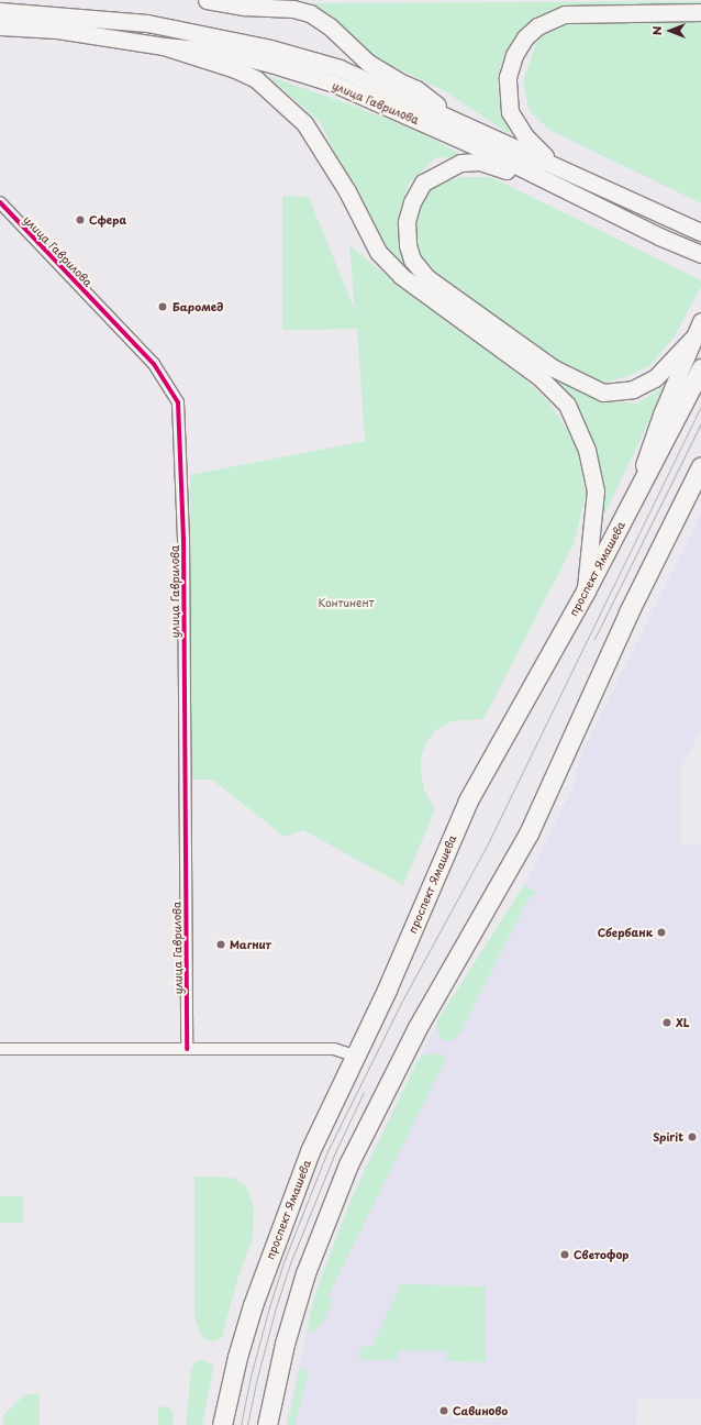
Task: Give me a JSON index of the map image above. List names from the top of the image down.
{
  "streets": {
    "main road": ["улица Гаврилова", "проспект Ямашева"]
  },
  "parks": ["Континент"],
  "places": [
    "Сфера",
    "Баромед",
    "Сбербанк",
    "Магнит",
    "XL",
    "Spirit",
    "Светофор",
    "Савиново"
  ],
  "north": "left"
}
